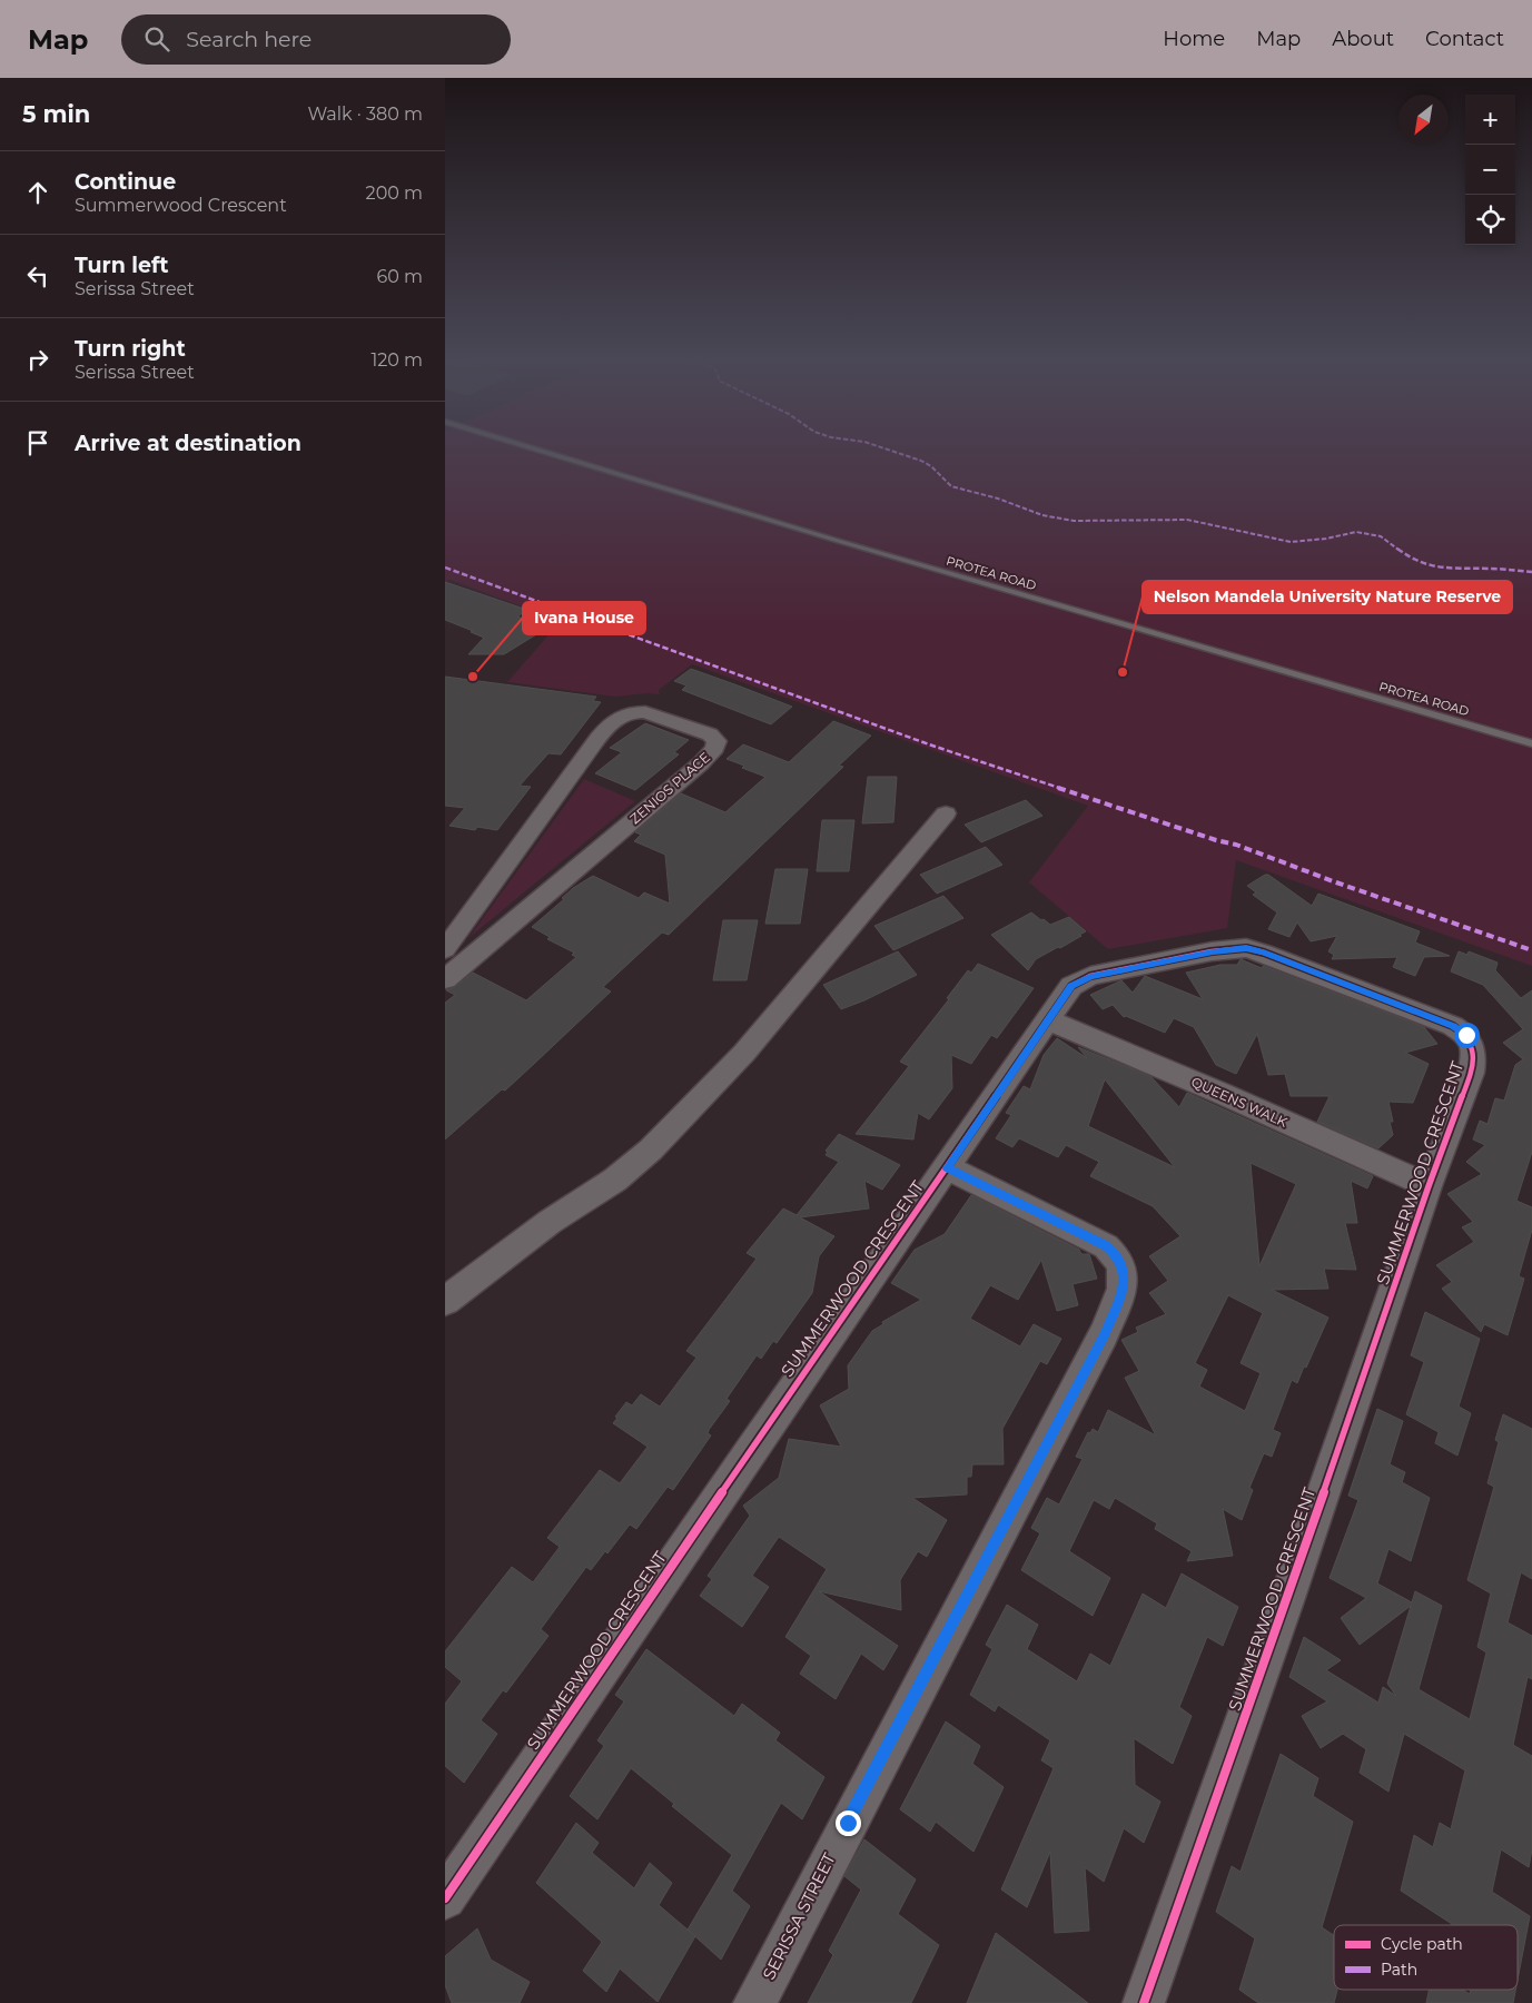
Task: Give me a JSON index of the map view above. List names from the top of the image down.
{
  "streets": {
    "street": [
      "ZENIOS PLACE",
      "QUEENS WALK",
      "SUMMERWOOD CRESCENT",
      "SERISSA STREET"
    ],
    "lane": ["PROTEA ROAD"]
  },
  "crossings": [
    ["QUEENS WALK", "SUMMERWOOD CRESCENT"],
    ["SUMMERWOOD CRESCENT", "SERISSA STREET"]
  ],
  "places": ["Nelson Mandela University Nature Reserve", "Ivana House"],
  "legend": ["Cycle path", "Path"],
  "north": "bottom left",
  "page": {
    "header": "Map",
    "search": "Search here",
    "nav": [
      "Home",
      "Map",
      "About",
      "Contact"
    ],
    "heading": ["5 min", "Walk · 380 m"],
    "map_buttons": ["+", "−"],
    "list": [
      ["Continue", "Summerwood Crescent", "200 m"],
      ["Turn left", "Serissa Street", "60 m"],
      ["Turn right", "Serissa Street", "120 m"],
      "Arrive at destination"
    ]
  }
}
